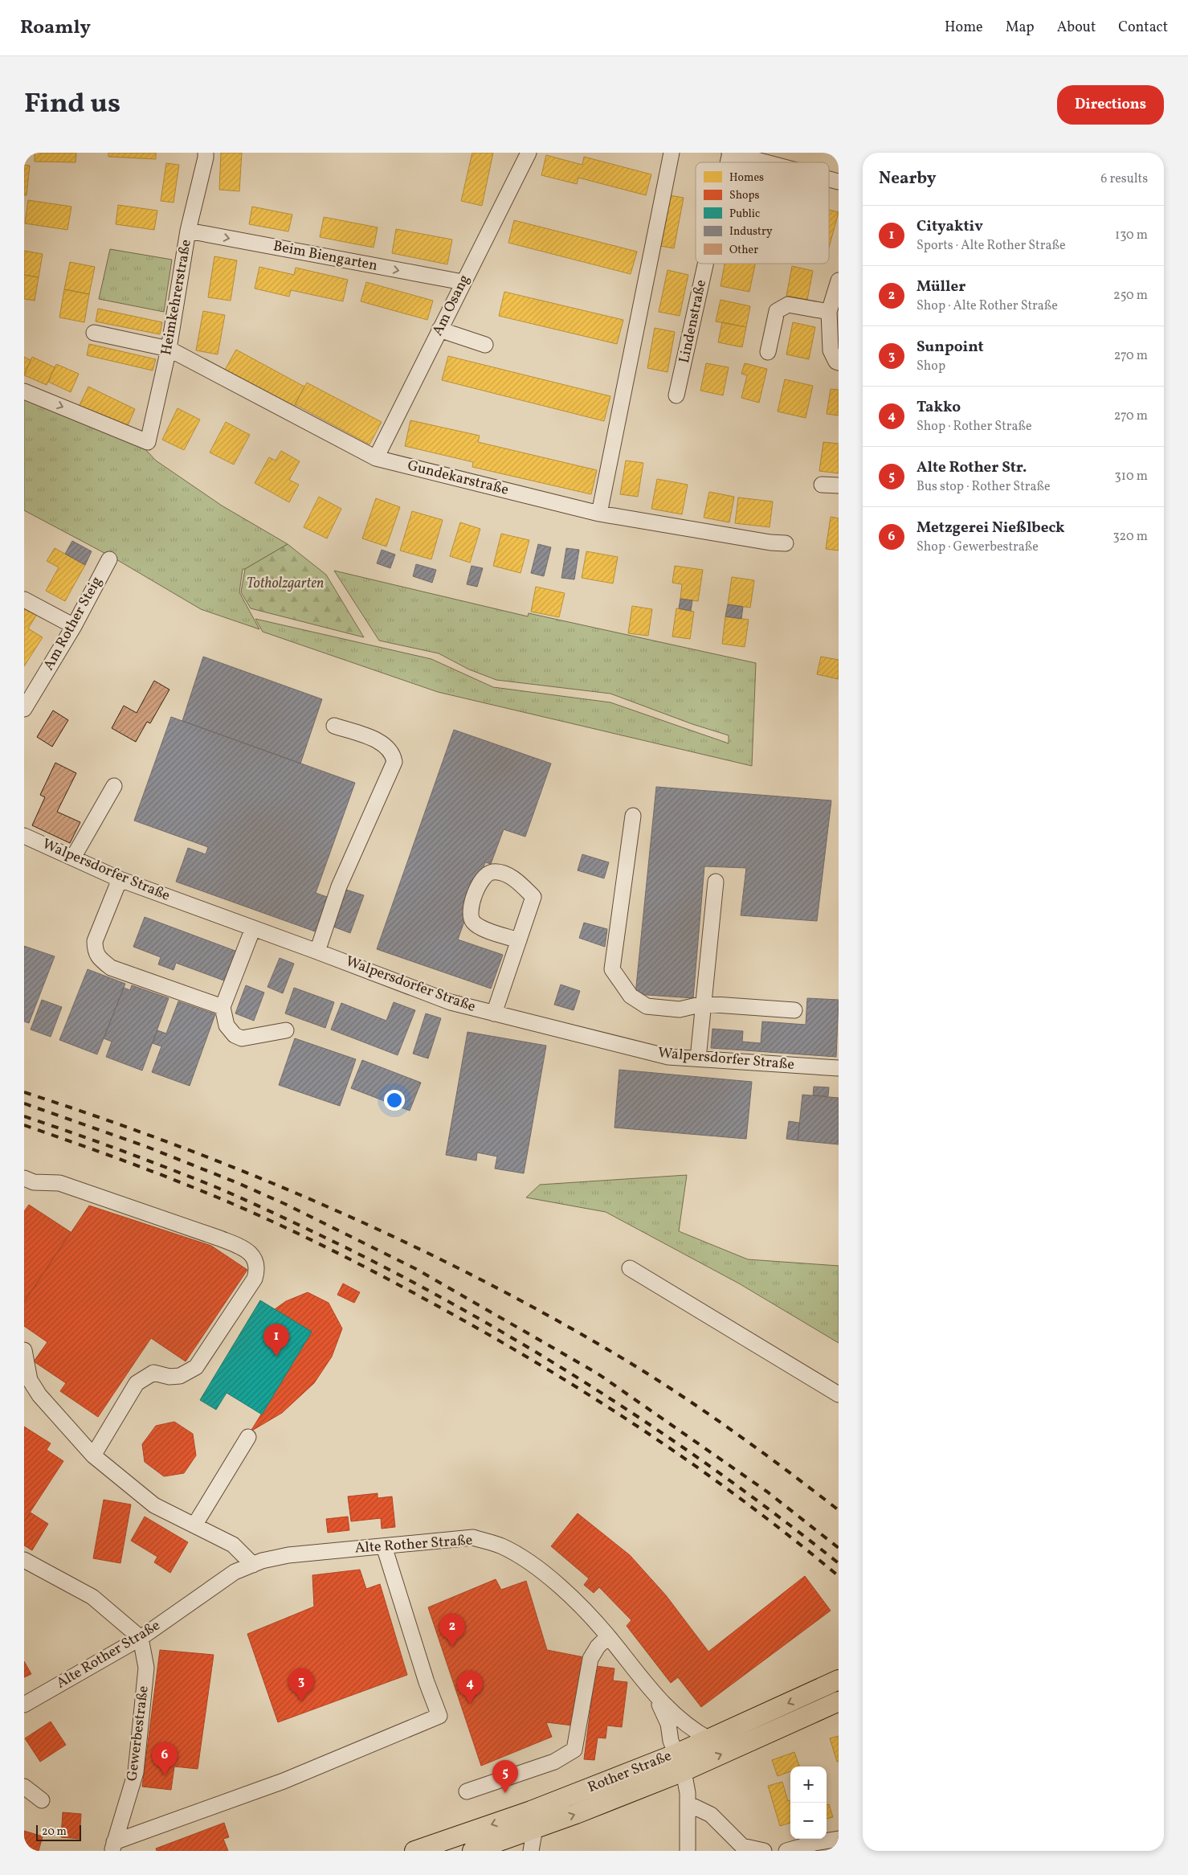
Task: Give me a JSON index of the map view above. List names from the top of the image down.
{
  "streets": {
    "main road": ["Rother Straße"],
    "street": [
      "Beim Biengarten",
      "Heimkehrerstraße",
      "Am Osang",
      "Lindenstraße",
      "Gundekarstraße",
      "Am Rother Steig",
      "Walpersdorfer Straße",
      "Alte Rother Straße",
      "Gewerbestraße"
    ]
  },
  "crossings": [
    ["Beim Biengarten", "Heimkehrerstraße"],
    ["Beim Biengarten", "Am Osang"],
    ["Heimkehrerstraße", "Gundekarstraße"],
    ["Am Osang", "Gundekarstraße"],
    ["Alte Rother Straße", "Gewerbestraße"],
    ["Alte Rother Straße", "Rother Straße"]
  ],
  "one_way": ["Beim Biengarten"],
  "parks": ["Totholzgarten"],
  "legend": [
    "Homes",
    "Shops",
    "Public",
    "Industry",
    "Other"
  ],
  "scale_bar": "20 m",
  "page": {
    "header": "Roamly",
    "nav": [
      "Home",
      "Map",
      "About",
      "Contact"
    ],
    "title": "Find us",
    "buttons": "Directions",
    "heading": ["Nearby", "6 results"],
    "list": [
      {
        "mark": "1",
        "name": "Cityaktiv",
        "note": "Sports · Alte Rother Straße",
        "value": "130 m"
      },
      {
        "mark": "2",
        "name": "Müller",
        "note": "Shop · Alte Rother Straße",
        "value": "250 m"
      },
      {
        "mark": "3",
        "name": "Sunpoint",
        "note": "Shop",
        "value": "270 m"
      },
      {
        "mark": "4",
        "name": "Takko",
        "note": "Shop · Rother Straße",
        "value": "270 m"
      },
      {
        "mark": "5",
        "name": "Alte Rother Str.",
        "note": "Bus stop · Rother Straße",
        "value": "310 m"
      },
      {
        "mark": "6",
        "name": "Metzgerei Nießlbeck",
        "note": "Shop · Gewerbestraße",
        "value": "320 m"
      }
    ],
    "pins": [
      "1",
      "2",
      "3",
      "4",
      "6",
      "5"
    ],
    "map_buttons": ["+", "−"],
    "scale": "20 m"
  }
}
